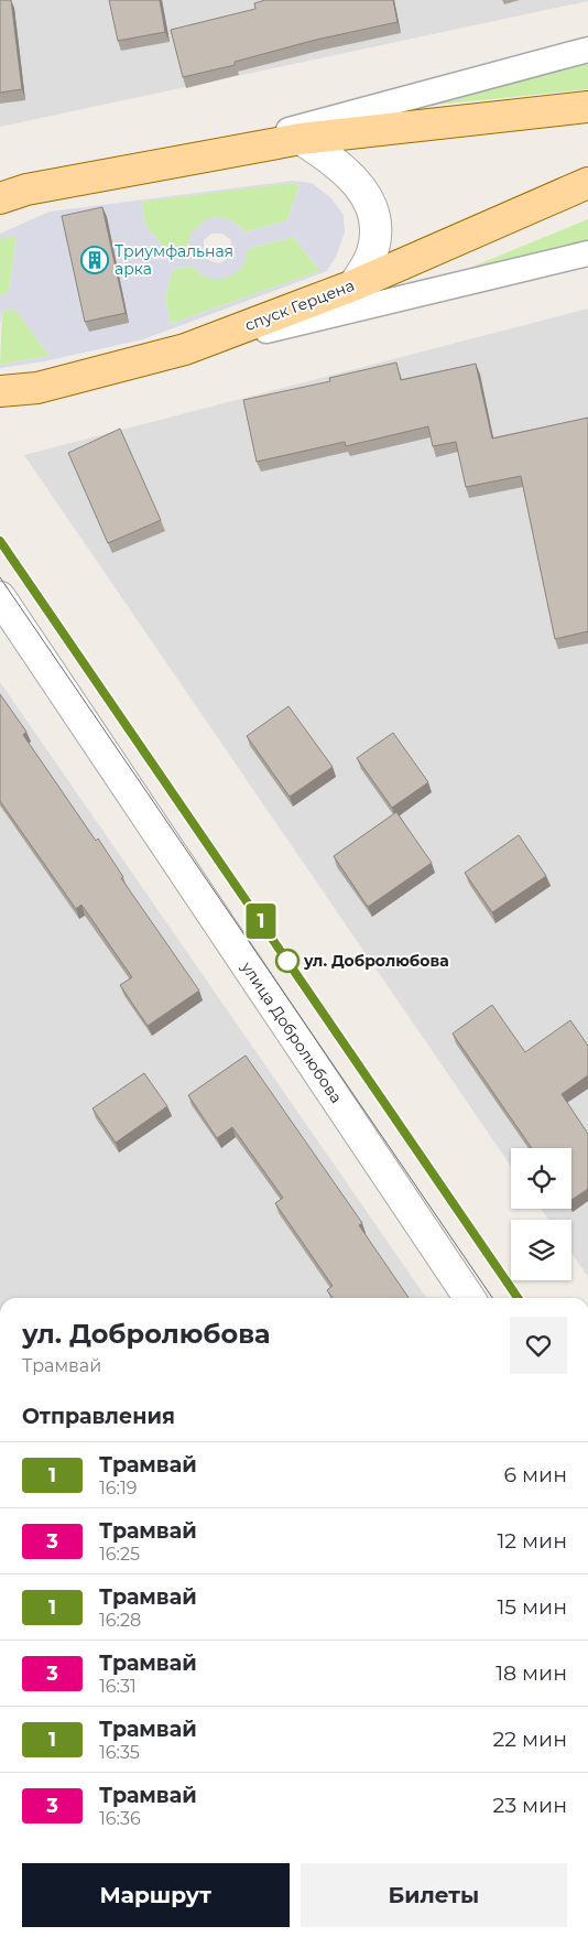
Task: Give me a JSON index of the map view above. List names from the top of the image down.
{
  "streets": {
    "main road": ["спуск Герцена"],
    "street": ["улица Добролюбова"]
  },
  "places": {
    "building": ["Триумфальная арка"],
    "other": ["ул. Добролюбова"]
  },
  "lines": ["tram line 1"],
  "page": {
    "on_map": "1",
    "heading": [
      ["ул. Добролюбова", "Трамвай"],
      "Отправления"
    ],
    "list": [
      {
        "mark": "1",
        "name": "Трамвай",
        "note": "16:19",
        "value": "6 мин"
      },
      {
        "mark": "3",
        "name": "Трамвай",
        "note": "16:25",
        "value": "12 мин"
      },
      {
        "mark": "1",
        "name": "Трамвай",
        "note": "16:28",
        "value": "15 мин"
      },
      {
        "mark": "3",
        "name": "Трамвай",
        "note": "16:31",
        "value": "18 мин"
      },
      {
        "mark": "1",
        "name": "Трамвай",
        "note": "16:35",
        "value": "22 мин"
      },
      {
        "mark": "3",
        "name": "Трамвай",
        "note": "16:36",
        "value": "23 мин"
      }
    ],
    "buttons": ["Маршрут", "Билеты"]
  }
}
